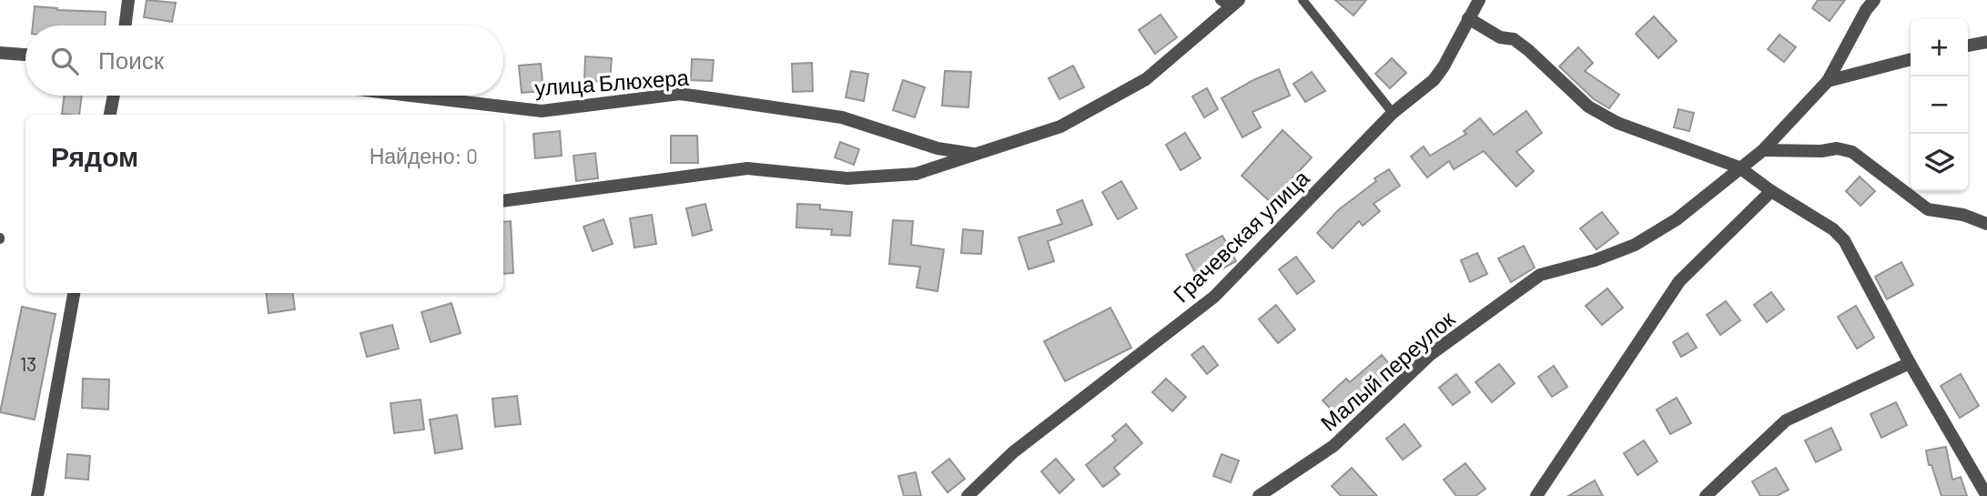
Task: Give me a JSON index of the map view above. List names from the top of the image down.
{
  "streets": {
    "street": ["улица Блюхера", "Грачевская улица", "Малый переулок"]
  },
  "house_numbers": ["13"],
  "page": {
    "map_buttons": ["+", "−"],
    "search": "Поиск",
    "heading": ["Рядом", "Найдено: 0"]
  }
}
